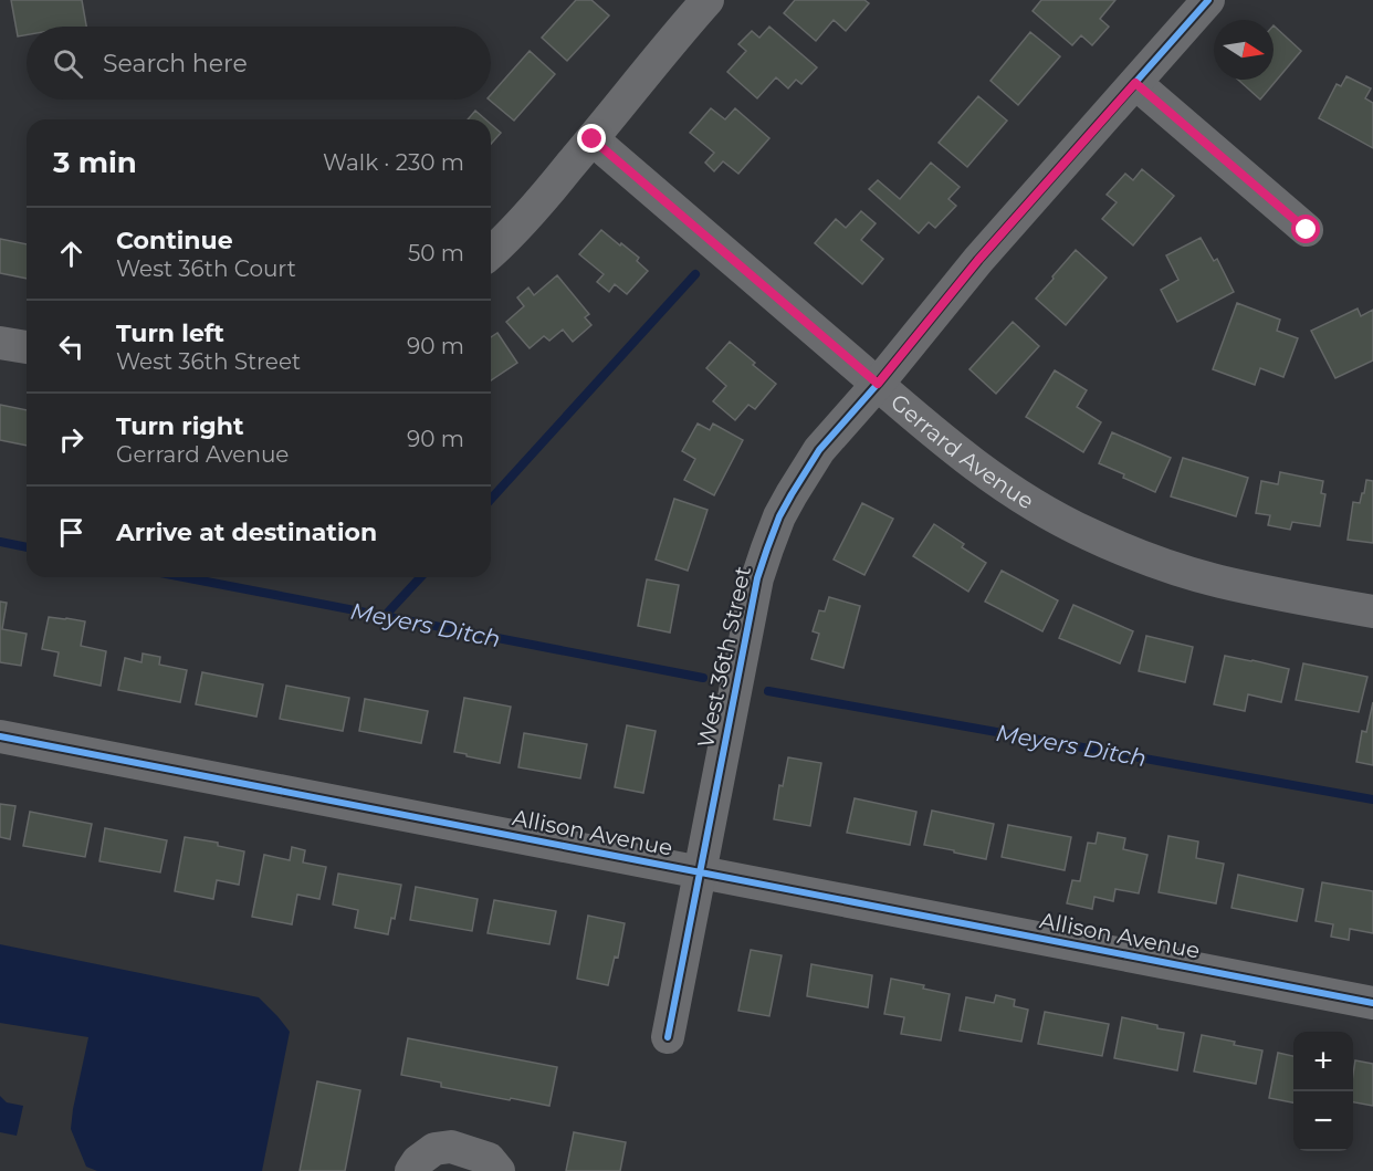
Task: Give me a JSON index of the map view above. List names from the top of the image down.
{
  "streets": {
    "street": ["Gerrard Avenue", "West 36th Street", "Allison Avenue"]
  },
  "crossings": [
    ["Gerrard Avenue", "West 36th Street"],
    ["West 36th Street", "Allison Avenue"]
  ],
  "water": ["Meyers Ditch"],
  "north": "right",
  "page": {
    "search": "Search here",
    "heading": ["3 min", "Walk · 230 m"],
    "list": [
      ["Continue", "West 36th Court", "50 m"],
      ["Turn left", "West 36th Street", "90 m"],
      ["Turn right", "Gerrard Avenue", "90 m"],
      "Arrive at destination"
    ],
    "map_buttons": ["+", "−"]
  }
}
